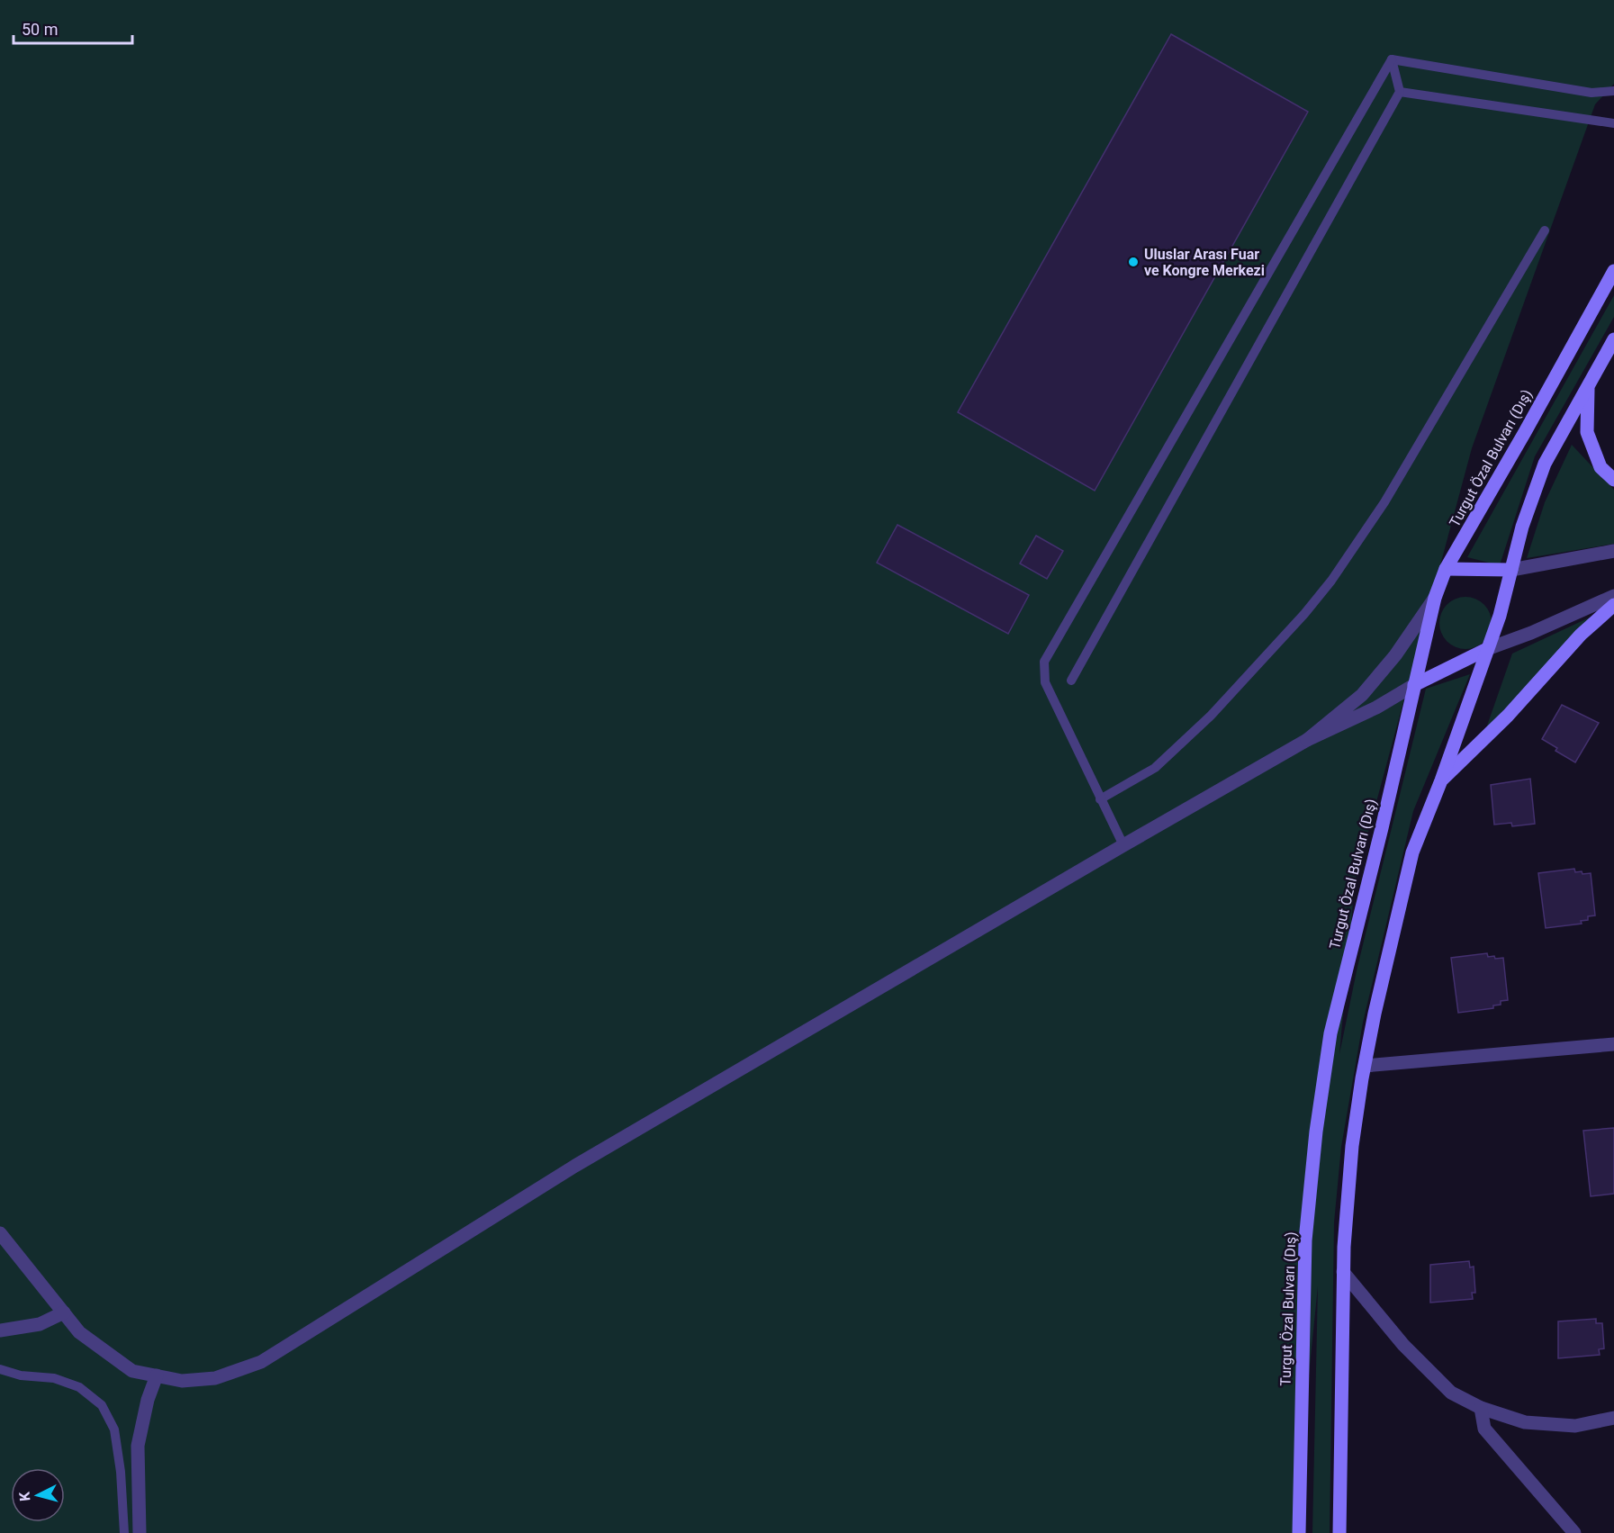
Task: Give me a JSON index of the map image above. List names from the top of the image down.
{
  "streets": {
    "main road": ["Turgut Özal Bulvarı (Dış)"]
  },
  "places": ["Uluslar Arası Fuar ve Kongre Merkezi"],
  "scale_bar": "50 m",
  "north": "left"
}
